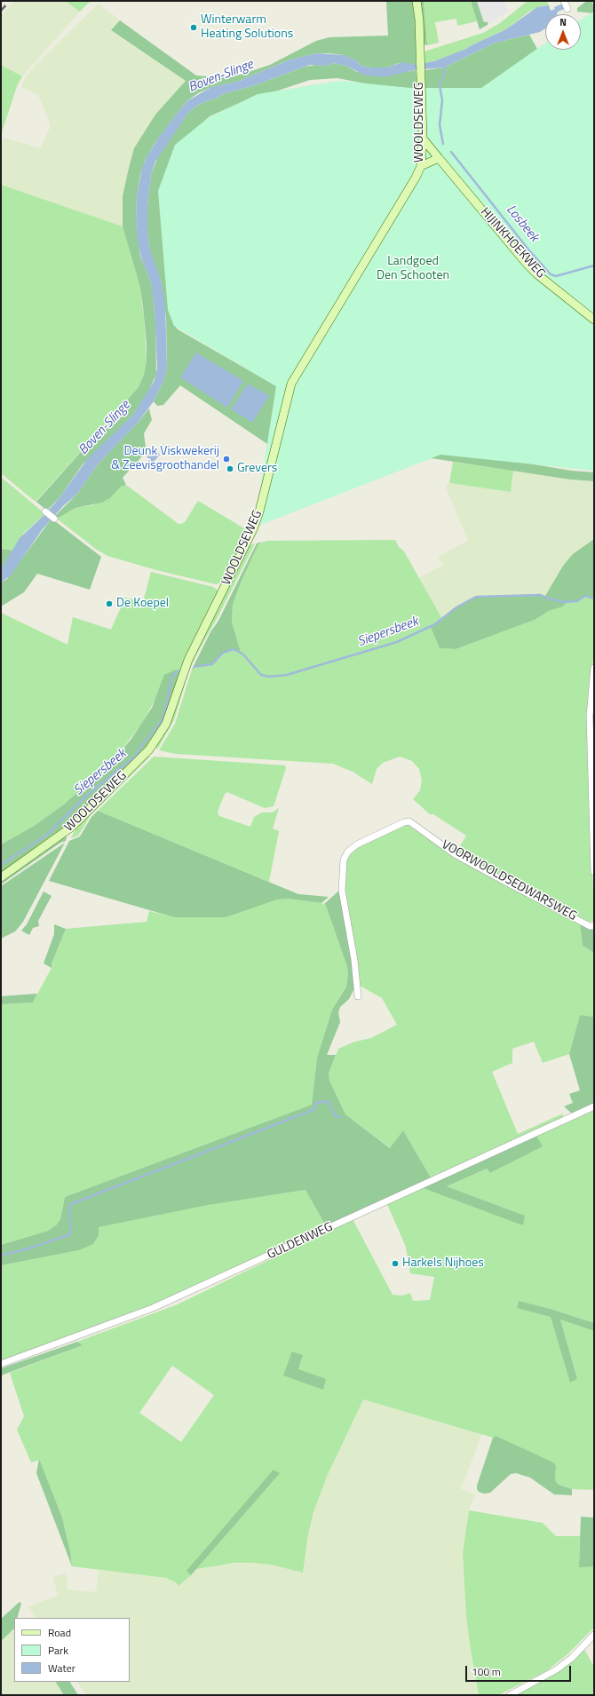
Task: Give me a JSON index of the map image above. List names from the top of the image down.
{
  "streets": {
    "main road": ["WOOLDSEWEG", "HIJINKHOEKWEG"],
    "street": ["VOORWOOLDSEDWARSWEG", "GULDENWEG"]
  },
  "crossings": [
    ["WOOLDSEWEG", "HIJINKHOEKWEG"]
  ],
  "water": ["Boven-Slinge", "Losbeek", "Siepersbeek"],
  "parks": ["Landgoed Den Schooten"],
  "places": [
    "Winterwarm Heating Solutions",
    "Deunk Viskwekerij & Zeevisgroothandel",
    "Grevers",
    "De Koepel",
    "Harkels Nijhoes"
  ],
  "legend": ["Road", "Park", "Water"],
  "scale_bar": "100 m",
  "north": "top"
}
